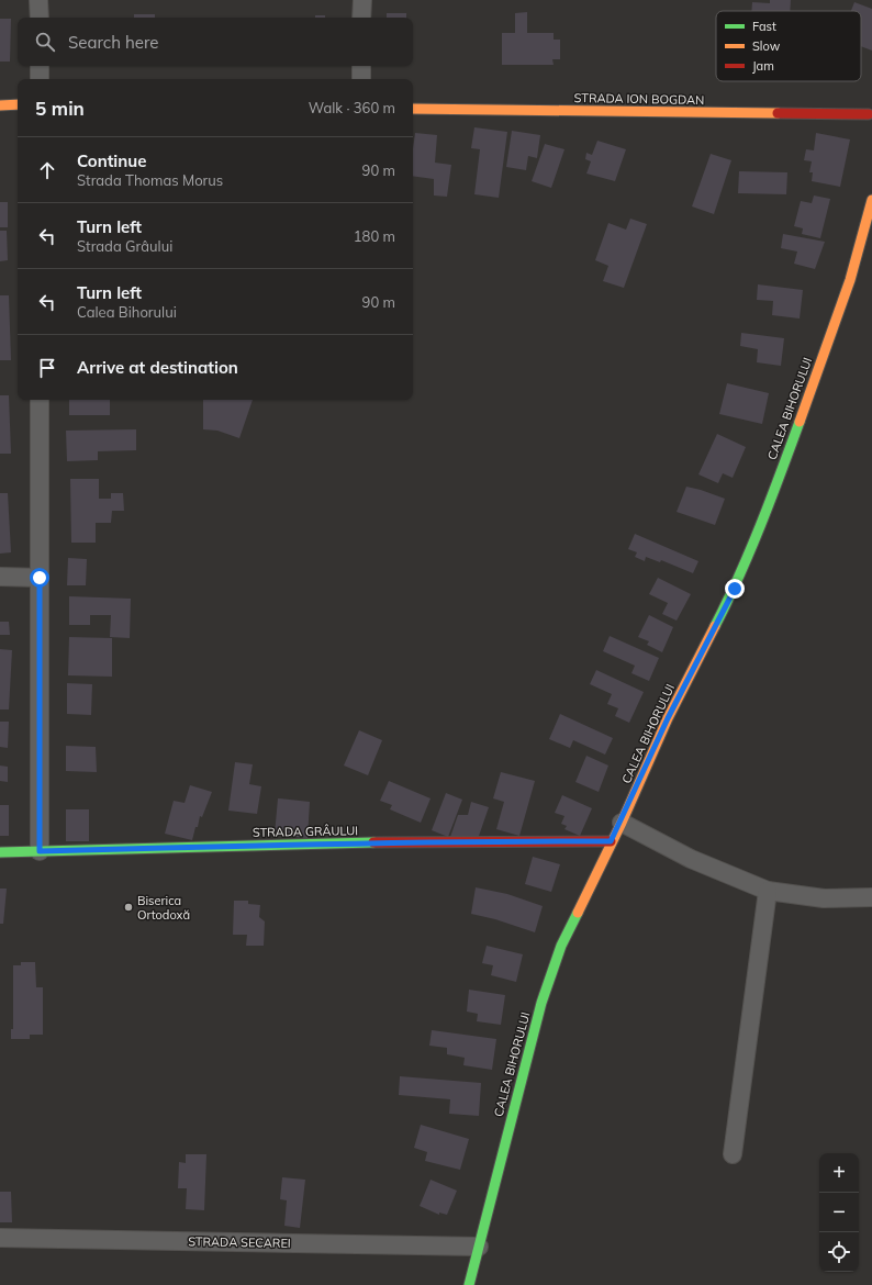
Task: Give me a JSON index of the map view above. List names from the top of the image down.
{
  "streets": {
    "main road": ["STRADA ION BOGDAN", "CALEA BIHORULUI", "STRADA GRÂULUI"],
    "street": ["STRADA SECAREI"]
  },
  "crossings": [
    ["CALEA BIHORULUI", "STRADA GRÂULUI"],
    ["CALEA BIHORULUI", "STRADA SECAREI"]
  ],
  "places": ["Biserica Ortodoxă"],
  "legend": ["Fast", "Slow", "Jam"],
  "page": {
    "search": "Search here",
    "heading": ["5 min", "Walk · 360 m"],
    "list": [
      ["Continue", "Strada Thomas Morus", "90 m"],
      ["Turn left", "Strada Grâului", "180 m"],
      ["Turn left", "Calea Bihorului", "90 m"],
      "Arrive at destination"
    ],
    "map_buttons": ["+", "−"]
  }
}
